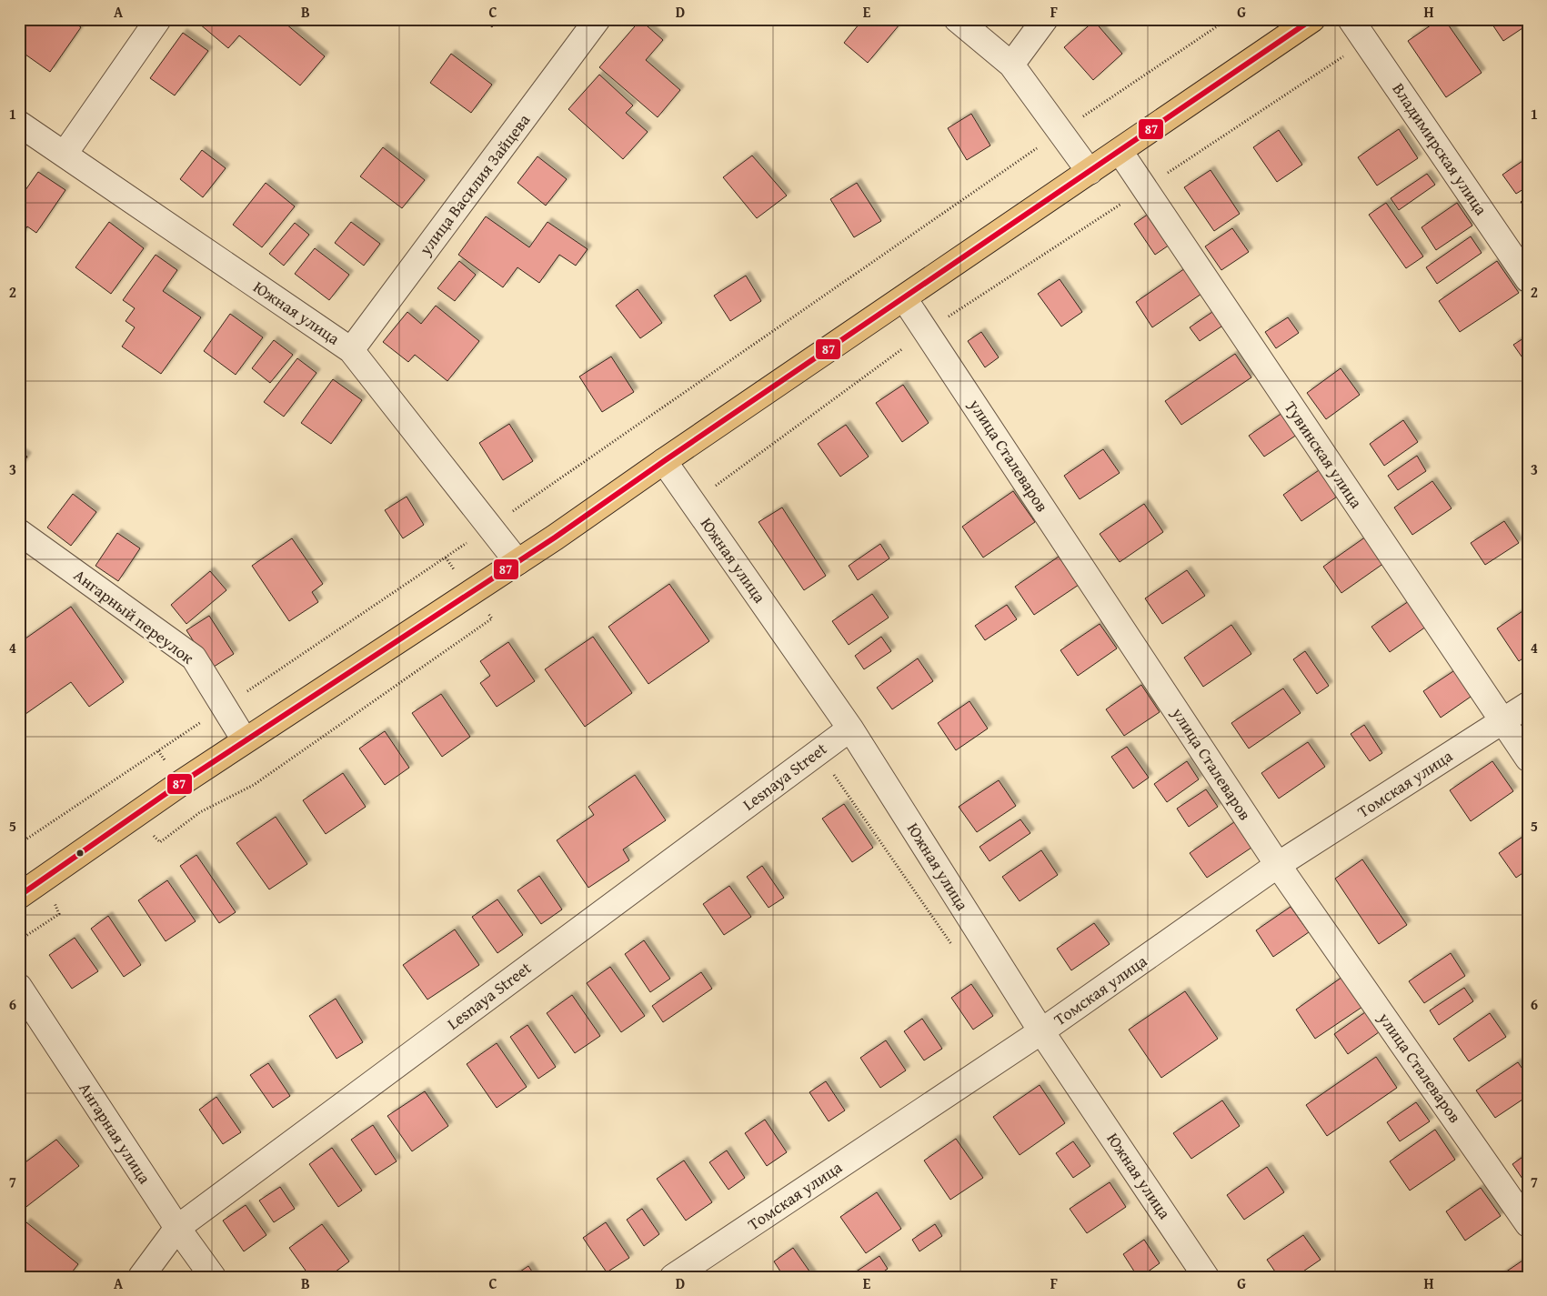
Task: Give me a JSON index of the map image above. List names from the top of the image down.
{
  "streets": {
    "street": [
      "Владимирская улица",
      "улица Василия Зайцева",
      "Южная улица",
      "Тувинская улица",
      "улица Сталеваров",
      "Ангарный переулок",
      "Lesnaya Street",
      "Томская улица",
      "Ангарная улица"
    ]
  },
  "crossings": [
    ["улица Василия Зайцева", "Южная улица"],
    ["Южная улица", "Lesnaya Street"],
    ["Южная улица", "Томская улица"],
    ["Тувинская улица", "Томская улица"],
    ["улица Сталеваров", "Томская улица"],
    ["Lesnaya Street", "Ангарная улица"]
  ],
  "lines": ["transit line 87"],
  "grid": {
    "columns": [
      "A",
      "B",
      "C",
      "D",
      "E",
      "F",
      "G",
      "H"
    ],
    "rows": [
      "1",
      "2",
      "3",
      "4",
      "5",
      "6",
      "7"
    ]
  }
}
